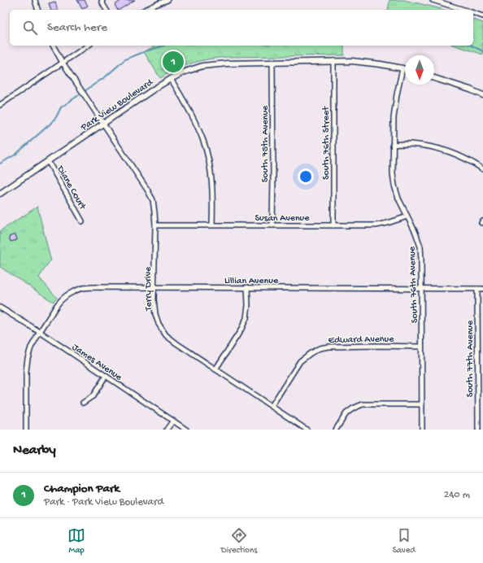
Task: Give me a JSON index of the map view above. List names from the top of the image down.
{
  "streets": {
    "street": [
      "Park View Boulevard",
      "South 76th Street",
      "South 75th Avenue",
      "Diane Court",
      "Susan Avenue",
      "Lillian Avenue",
      "South 76th Avenue",
      "Terry Drive",
      "Edward Avenue",
      "South 77th Avenue",
      "James Avenue"
    ]
  },
  "crossings": [
    ["Park View Boulevard", "South 76th Street"],
    ["Park View Boulevard", "South 75th Avenue"],
    ["Park View Boulevard", "Diane Court"],
    ["Park View Boulevard", "South 76th Avenue"],
    ["Park View Boulevard", "Terry Drive"],
    ["South 76th Street", "Susan Avenue"],
    ["South 75th Avenue", "Susan Avenue"],
    ["Susan Avenue", "South 76th Avenue"],
    ["Susan Avenue", "Terry Drive"],
    ["Lillian Avenue", "South 76th Avenue"],
    ["Lillian Avenue", "Terry Drive"],
    ["Lillian Avenue", "South 77th Avenue"],
    ["Lillian Avenue", "James Avenue"],
    ["South 76th Avenue", "Edward Avenue"],
    ["Terry Drive", "Edward Avenue"]
  ],
  "north": "bottom",
  "page": {
    "search": "Search here",
    "pins": "1",
    "heading": "Nearby",
    "list": [
      {
        "mark": "1",
        "name": "Champion Park",
        "note": "Park · Park View Boulevard",
        "value": "240 m"
      }
    ],
    "nav": ["Map", "Directions", "Saved"]
  }
}
